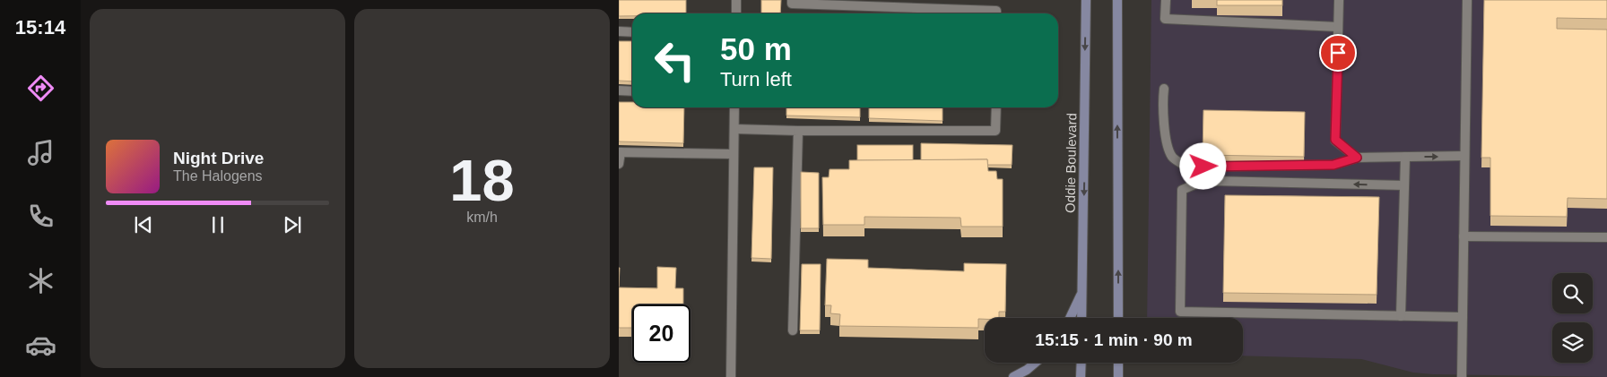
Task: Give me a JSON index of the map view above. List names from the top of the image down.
{
  "streets": {
    "main road": ["Oddie Boulevard"]
  },
  "page": {
    "tabs": "15:14",
    "tile": ["18", "km/h"],
    "turn": ["50 m", "Turn left"],
    "song": ["Night Drive", "The Halogens"],
    "limit": "20",
    "trip": "15:15 · 1 min · 90 m"
  }
}
